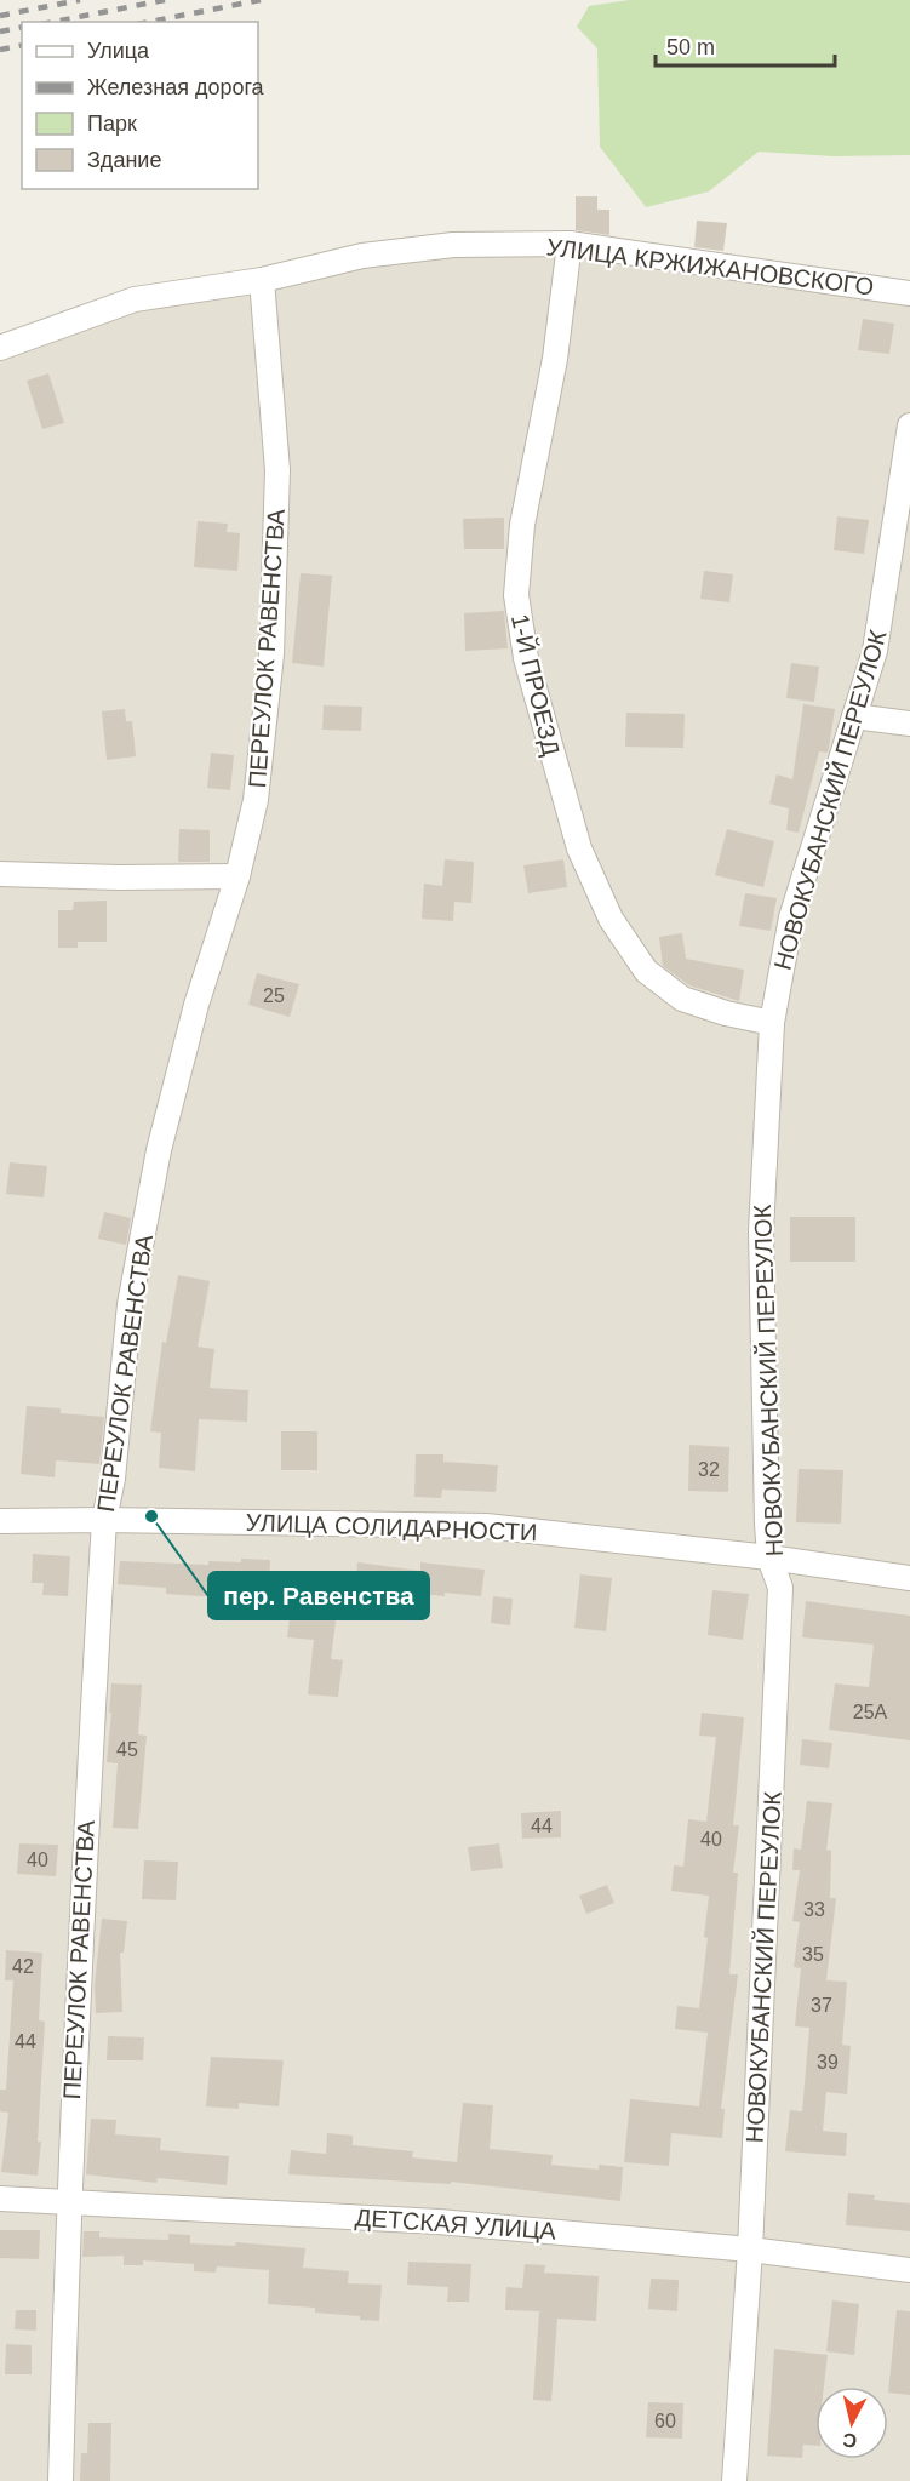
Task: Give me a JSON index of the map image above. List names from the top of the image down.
{
  "streets": {
    "street": [
      "УЛИЦА КРЖИЖАНОВСКОГО",
      "ПЕРЕУЛОК РАВЕНСТВА",
      "1-Й ПРОЕЗД",
      "НОВОКУБАНСКИЙ ПЕРЕУЛОК",
      "УЛИЦА СОЛИДАРНОСТИ",
      "ДЕТСКАЯ УЛИЦА"
    ]
  },
  "crossings": [
    ["УЛИЦА КРЖИЖАНОВСКОГО", "ПЕРЕУЛОК РАВЕНСТВА"],
    ["УЛИЦА КРЖИЖАНОВСКОГО", "1-Й ПРОЕЗД"],
    ["ПЕРЕУЛОК РАВЕНСТВА", "УЛИЦА СОЛИДАРНОСТИ"],
    ["ПЕРЕУЛОК РАВЕНСТВА", "ДЕТСКАЯ УЛИЦА"],
    ["1-Й ПРОЕЗД", "НОВОКУБАНСКИЙ ПЕРЕУЛОК"],
    ["НОВОКУБАНСКИЙ ПЕРЕУЛОК", "УЛИЦА СОЛИДАРНОСТИ"],
    ["НОВОКУБАНСКИЙ ПЕРЕУЛОК", "ДЕТСКАЯ УЛИЦА"]
  ],
  "places": ["пер. Равенства"],
  "house_numbers": [
    "25",
    "32",
    "25А",
    "45",
    "44",
    "40",
    "40",
    "33",
    "35",
    "42",
    "37",
    "44",
    "39",
    "60"
  ],
  "legend": [
    "Улица",
    "Железная дорога",
    "Парк",
    "Здание"
  ],
  "scale_bar": "50 m",
  "north": "bottom"
}
